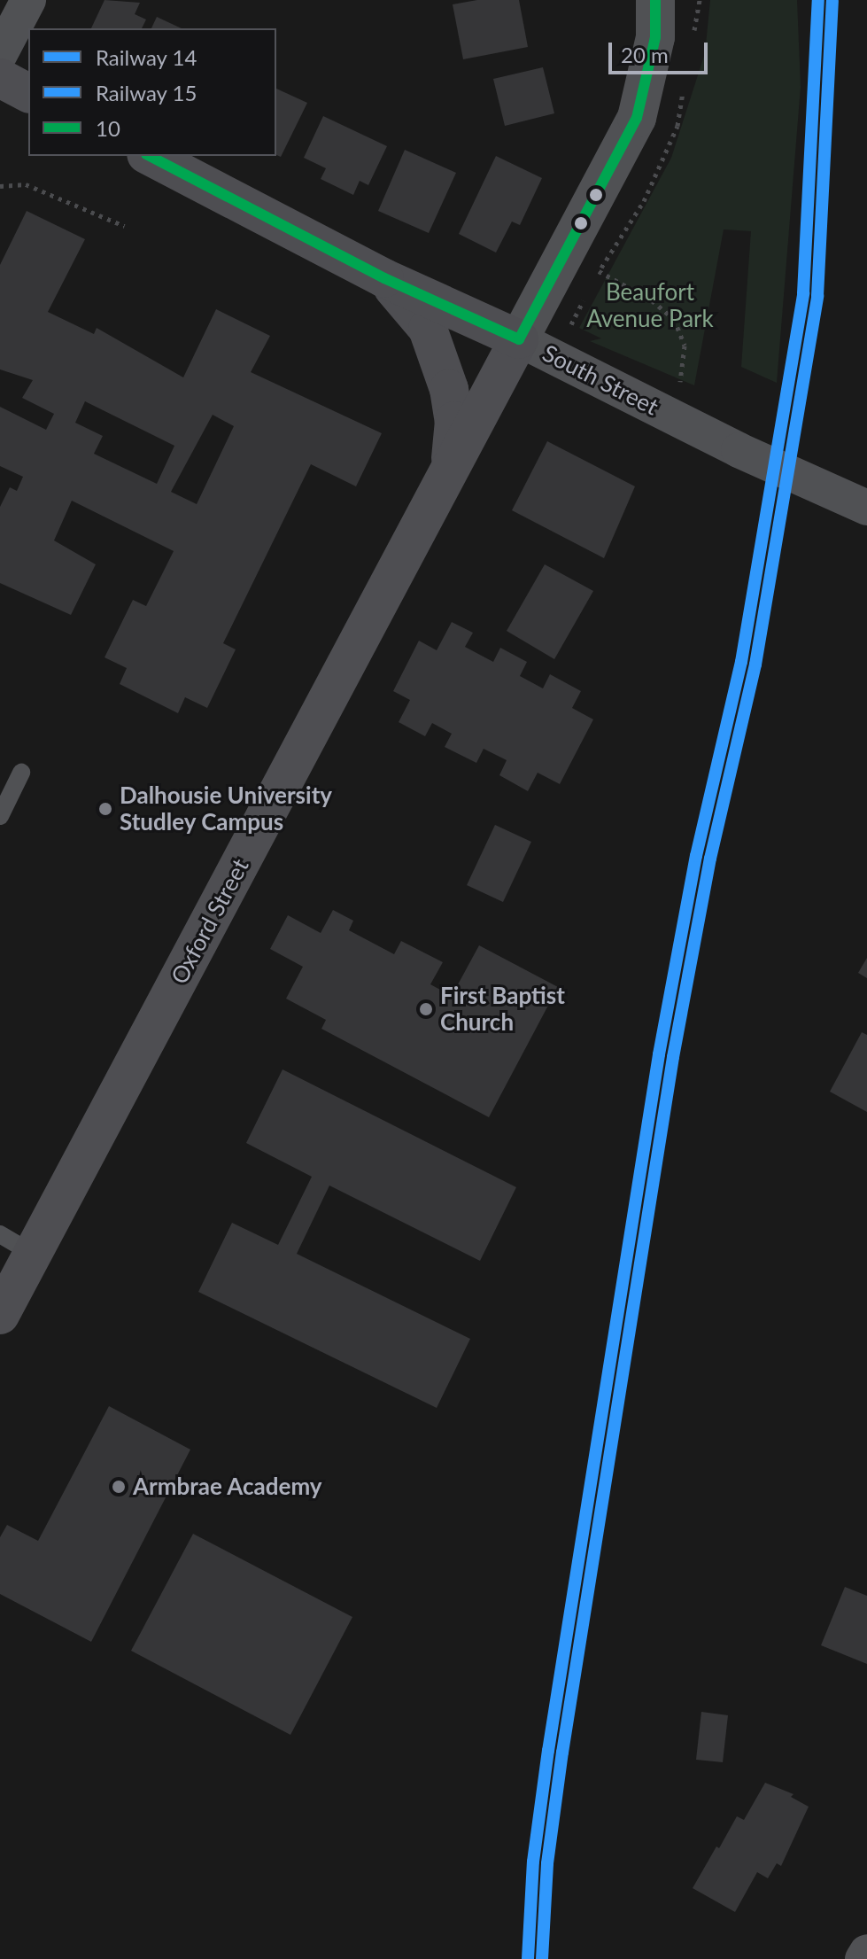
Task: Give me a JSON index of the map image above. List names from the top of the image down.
{
  "streets": {
    "main road": ["South Street", "Oxford Street"]
  },
  "crossings": [
    ["South Street", "Oxford Street"]
  ],
  "parks": ["Beaufort Avenue Park"],
  "places": ["Dalhousie University Studley Campus", "First Baptist Church", "Armbrae Academy"],
  "lines": ["rail line 14", "transit line 10", "rail line 15"],
  "legend": ["Railway 14", "Railway 15", "10"],
  "scale_bar": "20 m"
}
